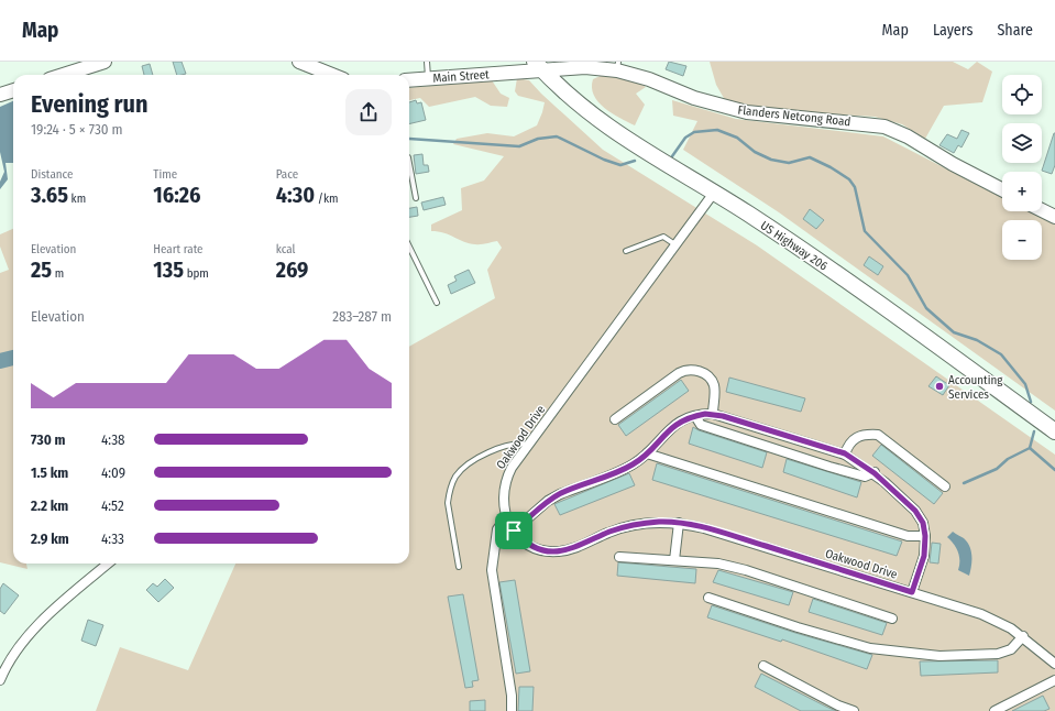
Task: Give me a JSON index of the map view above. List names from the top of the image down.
{
  "streets": {
    "highway": ["US Highway 206"],
    "main road": ["Main Street", "Flanders Netcong Road"],
    "street": ["Oakwood Drive"]
  },
  "crossings": [
    ["Main Street", "Flanders Netcong Road"],
    ["Main Street", "US Highway 206"],
    ["Flanders Netcong Road", "US Highway 206"],
    ["US Highway 206", "Oakwood Drive"]
  ],
  "places": ["Accounting Services"],
  "page": {
    "header": "Map",
    "nav": ["Map", "Layers", "Share"],
    "map_buttons": ["+", "−"],
    "heading": ["Evening run", "19:24 · 5 × 730 m"],
    "stats": [
      ["Distance", "3.65 km"],
      ["Time", "16:26"],
      ["Pace", "4:30 /km"],
      ["Elevation", "25 m"],
      ["Heart rate", "135 bpm"],
      ["kcal", "269"]
    ],
    "chart": ["Elevation", "283–287 m"],
    "list": [
      {
        "name": "730 m",
        "note": "4:38"
      },
      {
        "name": "1.5 km",
        "note": "4:09"
      },
      {
        "name": "2.2 km",
        "note": "4:52"
      },
      {
        "name": "2.9 km",
        "note": "4:33"
      }
    ]
  }
}
